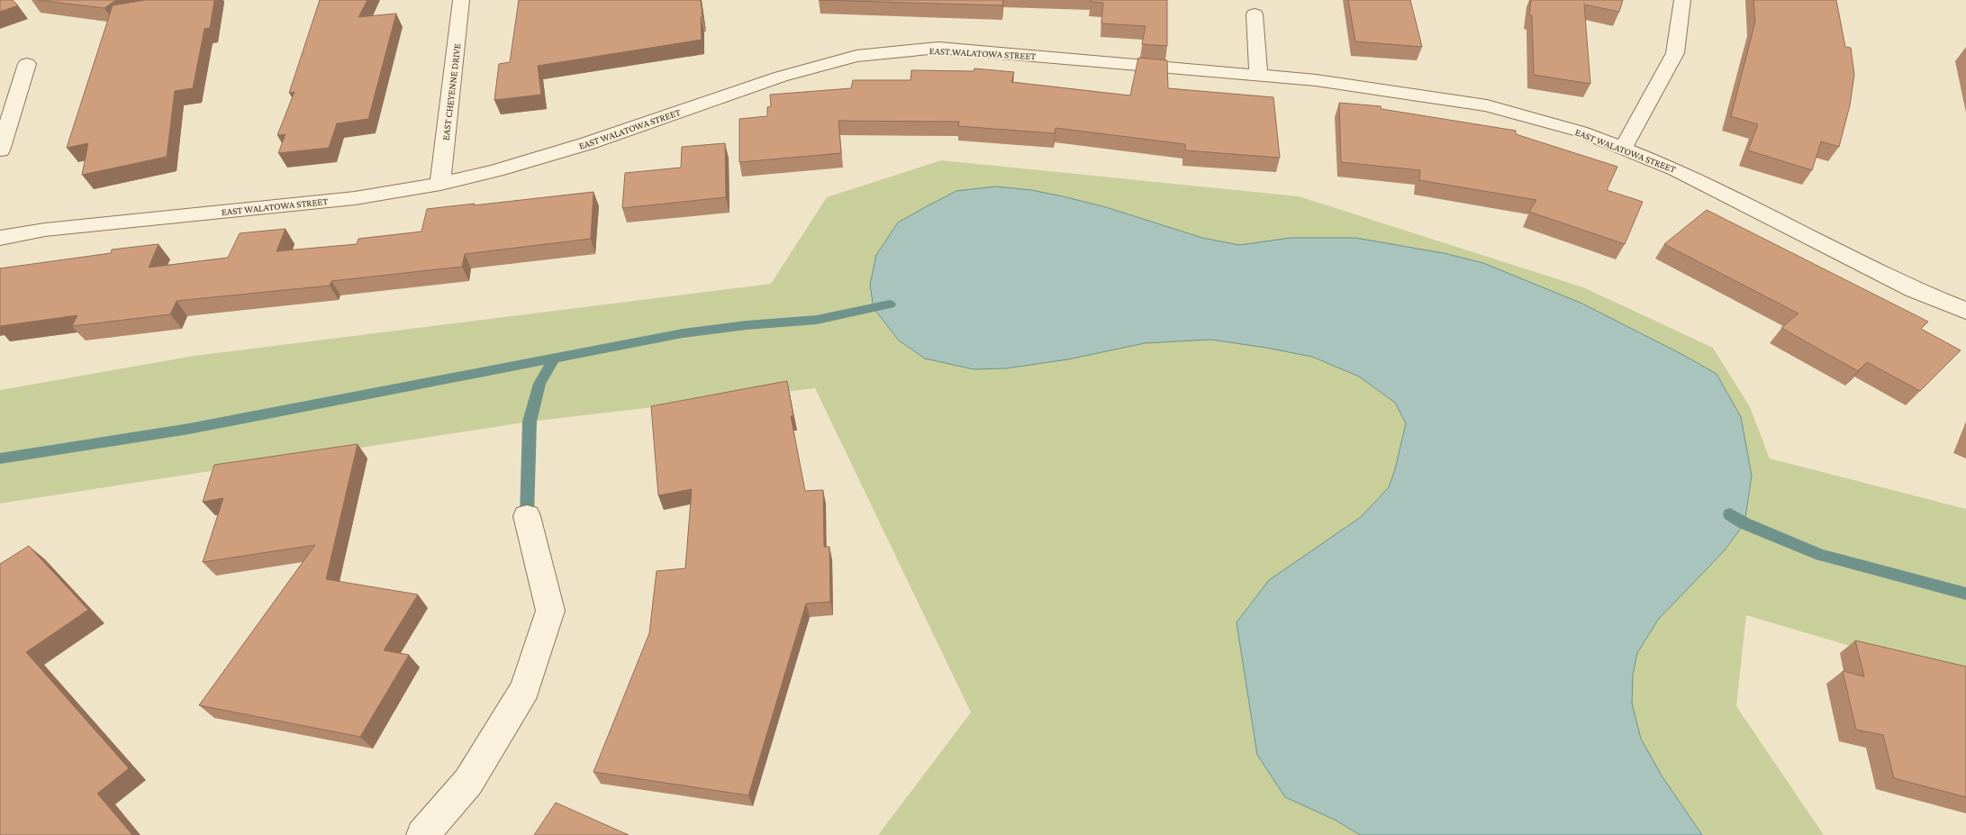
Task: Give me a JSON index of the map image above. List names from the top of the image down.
{
  "streets": {
    "street": ["EAST WALATOWA STREET", "EAST CHEYENNE DRIVE"]
  },
  "crossings": [
    ["EAST WALATOWA STREET", "EAST CHEYENNE DRIVE"]
  ]
}
